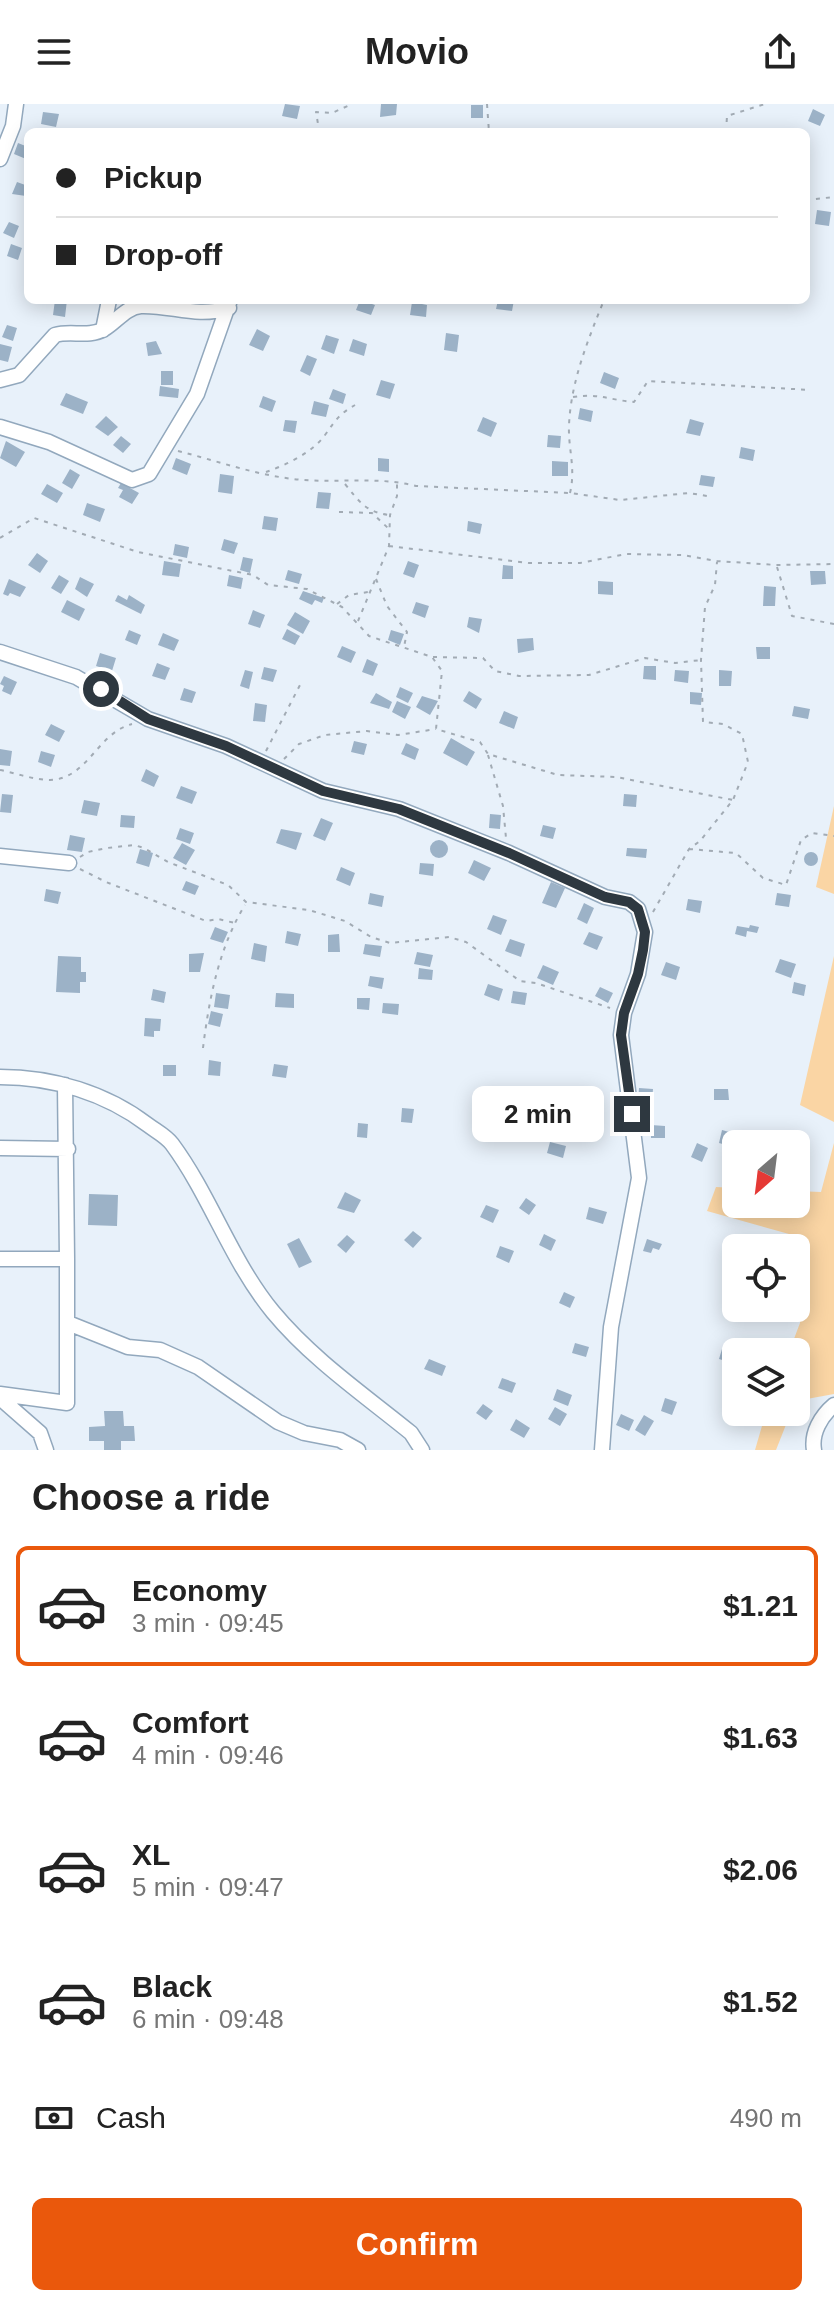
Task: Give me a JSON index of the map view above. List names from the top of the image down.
{
  "north": "bottom left",
  "page": {
    "header": "Movio",
    "banner": ["Pickup", "Drop-off"],
    "bubble": "2 min",
    "heading": "Choose a ride",
    "list": [
      {
        "name": "Economy",
        "note": "3 min · 09:45",
        "value": "$1.21"
      },
      {
        "name": "Comfort",
        "note": "4 min · 09:46",
        "value": "$1.63"
      },
      {
        "name": "XL",
        "note": "5 min · 09:47",
        "value": "$2.06"
      },
      {
        "name": "Black",
        "note": "6 min · 09:48",
        "value": "$1.52"
      }
    ],
    "pay": ["Cash", "490 m"],
    "buttons": "Confirm"
  }
}
